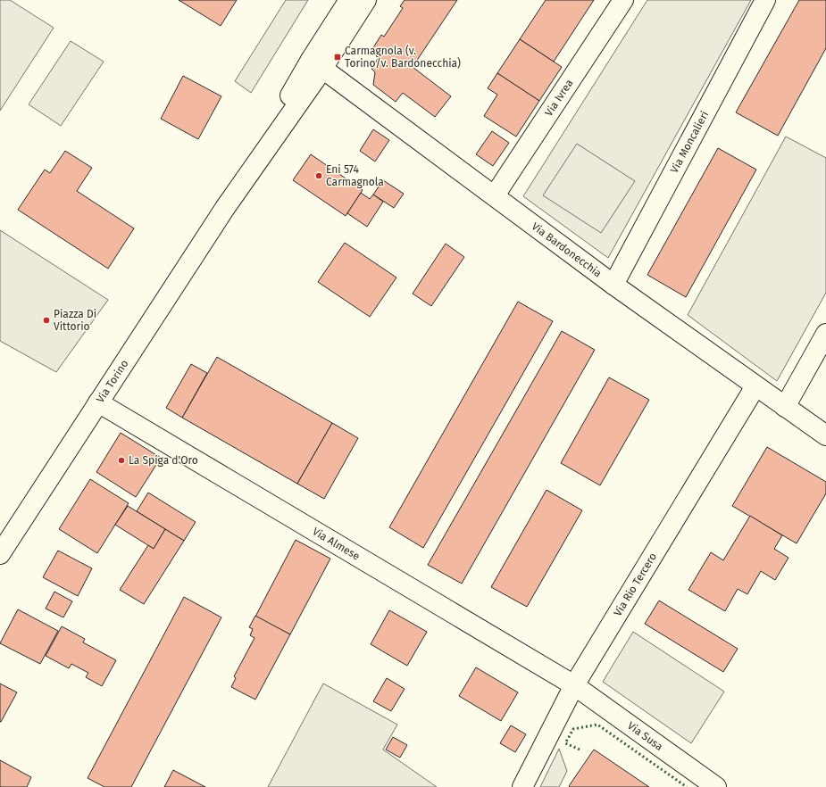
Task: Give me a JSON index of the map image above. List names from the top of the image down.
{
  "streets": {
    "street": [
      "Via Ivrea",
      "Via Moncalieri",
      "Via Bardonecchia",
      "Via Torino",
      "Via Almese",
      "Via Rio Tercero",
      "Via Susa"
    ]
  },
  "crossings": [
    ["Via Ivrea", "Via Bardonecchia"],
    ["Via Moncalieri", "Via Bardonecchia"],
    ["Via Bardonecchia", "Via Torino"],
    ["Via Bardonecchia", "Via Rio Tercero"],
    ["Via Torino", "Via Almese"],
    ["Via Almese", "Via Rio Tercero"],
    ["Via Almese", "Via Susa"],
    ["Via Rio Tercero", "Via Susa"]
  ],
  "places": {
    "transit": ["Carmagnola (v. Torino/v. Bardonecchia)"],
    "other": ["Eni 574 Carmagnola", "Piazza Di Vittorio", "La Spiga d'Oro"]
  }
}
